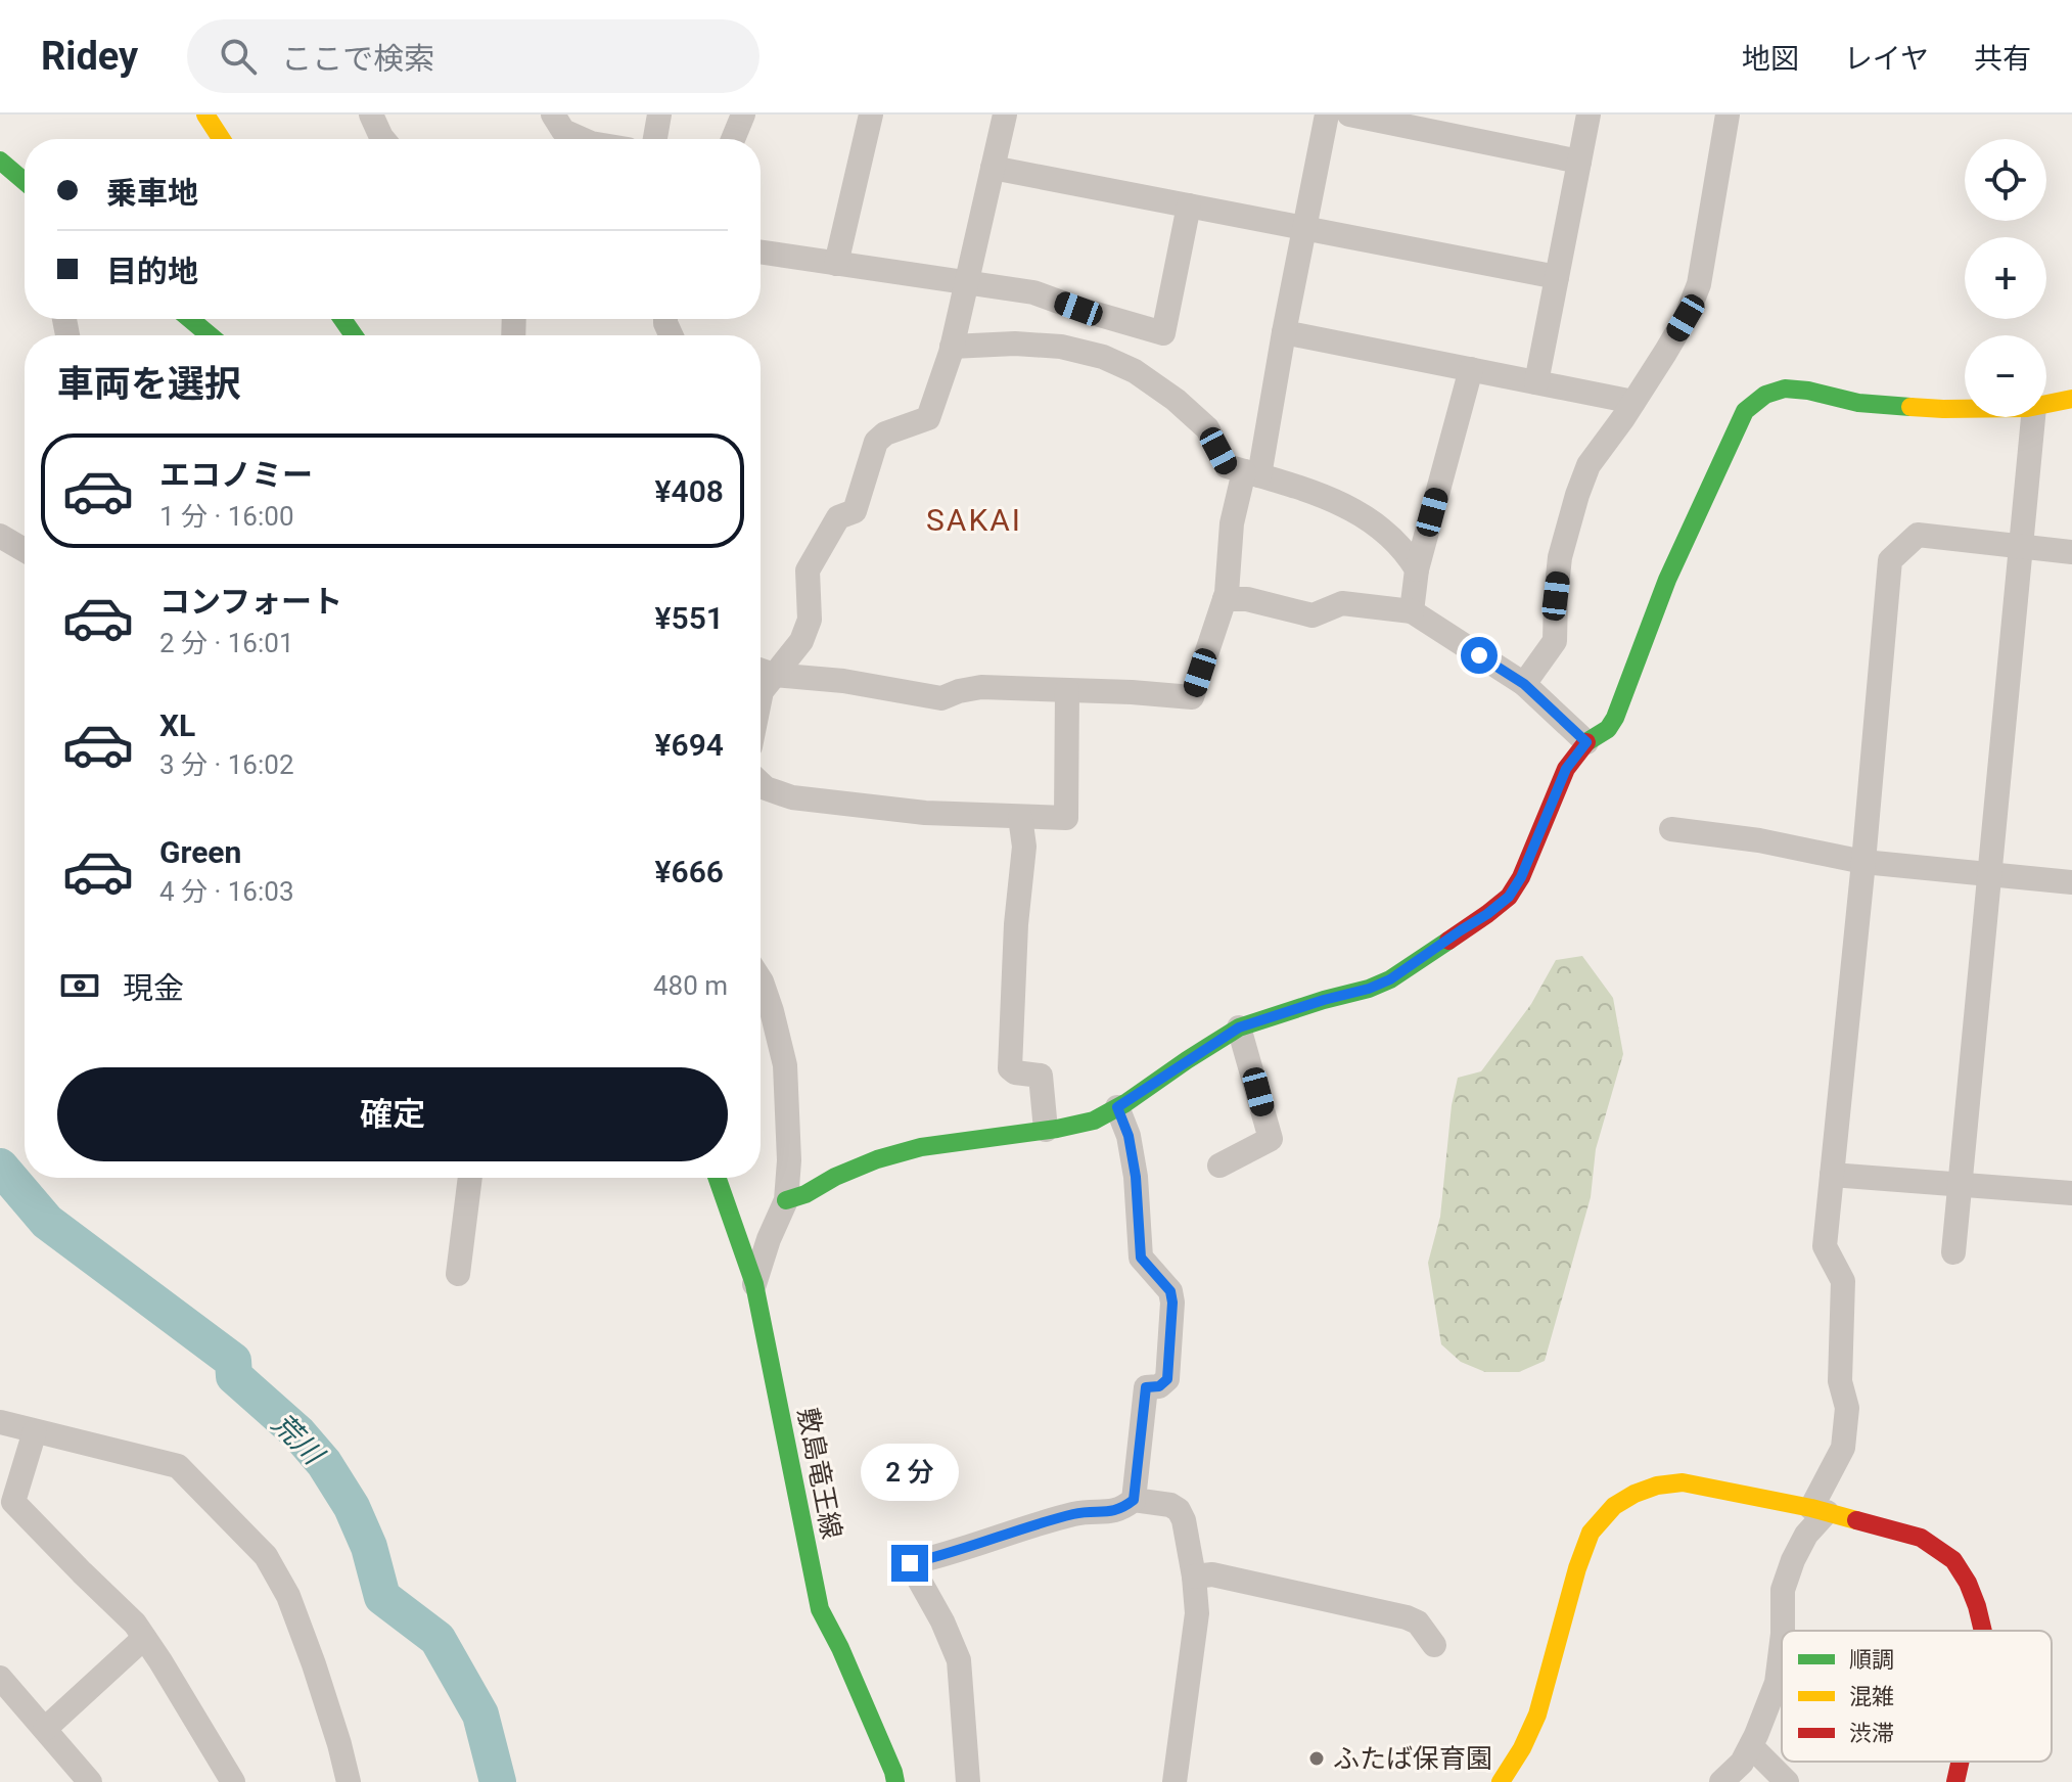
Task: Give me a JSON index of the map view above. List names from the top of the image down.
{
  "streets": {
    "street": ["敷島竜王線"]
  },
  "districts": ["SAKAI"],
  "water": ["荒川"],
  "places": ["ふたば保育園"],
  "legend": ["順調", "混雑", "渋滞"],
  "page": {
    "header": "Ridey",
    "search": "ここで検索",
    "nav": ["地図", "レイヤ", "共有"],
    "map_buttons": ["+", "−"],
    "banner": ["乗車地", "目的地"],
    "heading": "車両を選択",
    "list": [
      {
        "name": "エコノミー",
        "note": "1 分 · 16:00",
        "value": "¥408"
      },
      {
        "name": "コンフォート",
        "note": "2 分 · 16:01",
        "value": "¥551"
      },
      {
        "name": "XL",
        "note": "3 分 · 16:02",
        "value": "¥694"
      },
      {
        "name": "Green",
        "note": "4 分 · 16:03",
        "value": "¥666"
      }
    ],
    "pay": ["現金", "480 m"],
    "buttons": "確定",
    "bubble": "2 分"
  }
}
